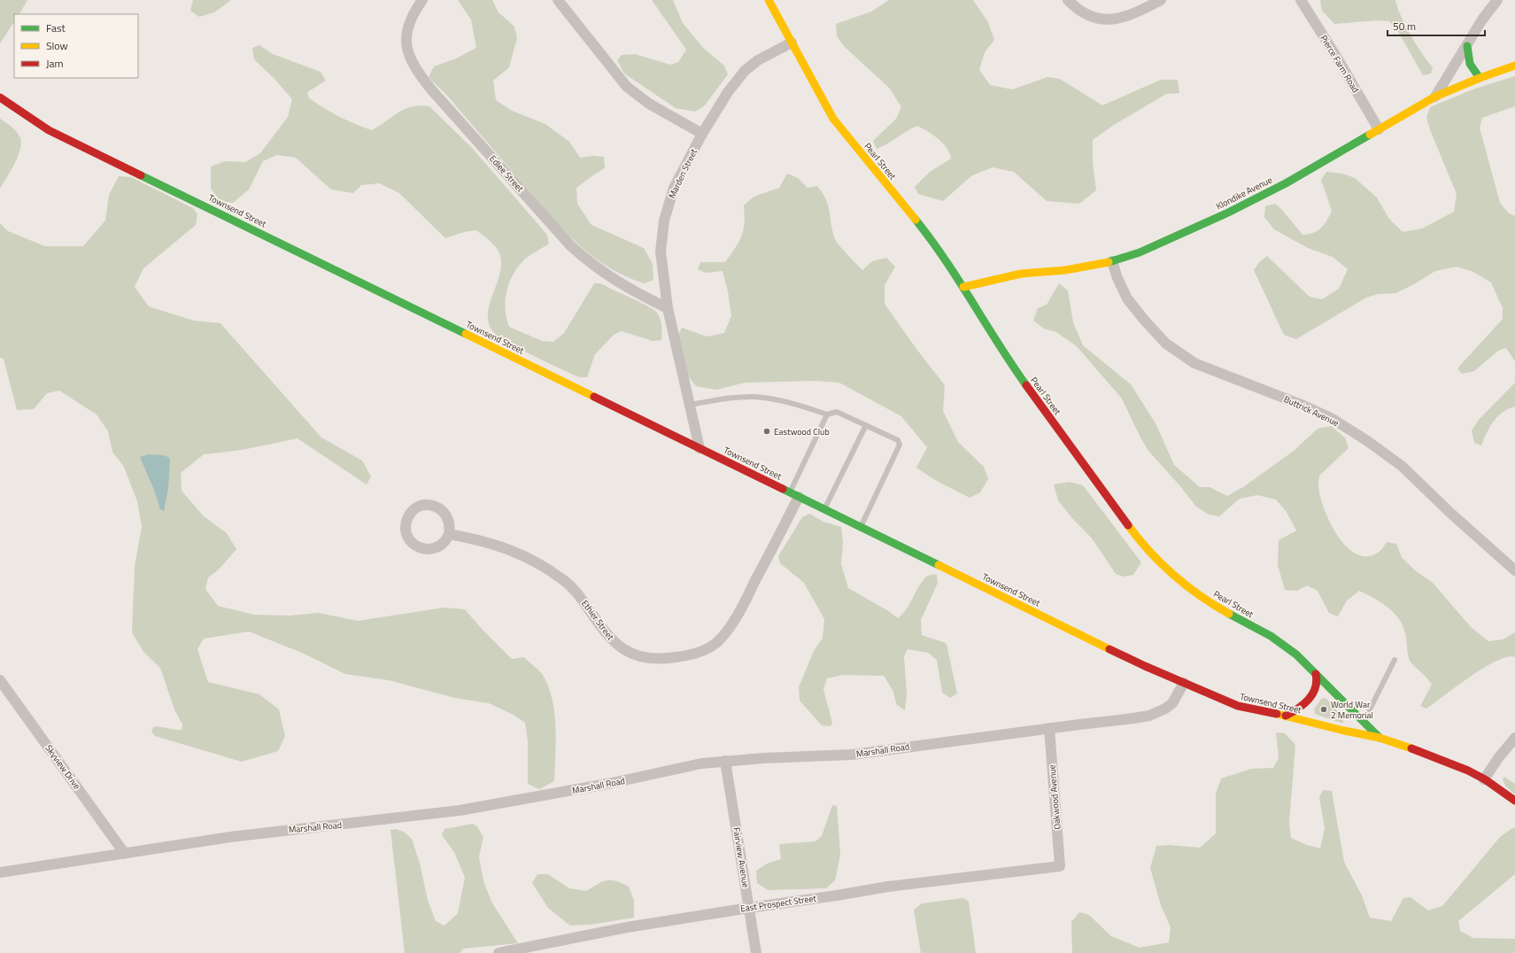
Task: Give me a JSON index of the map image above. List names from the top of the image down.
{
  "streets": {
    "street": [
      "Pierce Farm Road",
      "Pearl Street",
      "Edlee Street",
      "Marden Street",
      "Klondike Avenue",
      "Townsend Street",
      "Buttrick Avenue",
      "Ethier Street",
      "Marshall Road",
      "Skyview Drive",
      "Oakwood Avenue",
      "Fairview Avenue",
      "East Prospect Street"
    ]
  },
  "crossings": [
    ["Pierce Farm Road", "Klondike Avenue"],
    ["Pearl Street", "Marden Street"],
    ["Pearl Street", "Klondike Avenue"],
    ["Pearl Street", "Townsend Street"],
    ["Edlee Street", "Marden Street"],
    ["Marden Street", "Townsend Street"],
    ["Klondike Avenue", "Buttrick Avenue"],
    ["Townsend Street", "Ethier Street"],
    ["Townsend Street", "Marshall Road"],
    ["Marshall Road", "Skyview Drive"],
    ["Marshall Road", "Oakwood Avenue"],
    ["Marshall Road", "Fairview Avenue"],
    ["Oakwood Avenue", "East Prospect Street"],
    ["Fairview Avenue", "East Prospect Street"]
  ],
  "places": ["Eastwood Club", "World War 2 Memorial"],
  "legend": ["Fast", "Slow", "Jam"],
  "scale_bar": "50 m"
}
